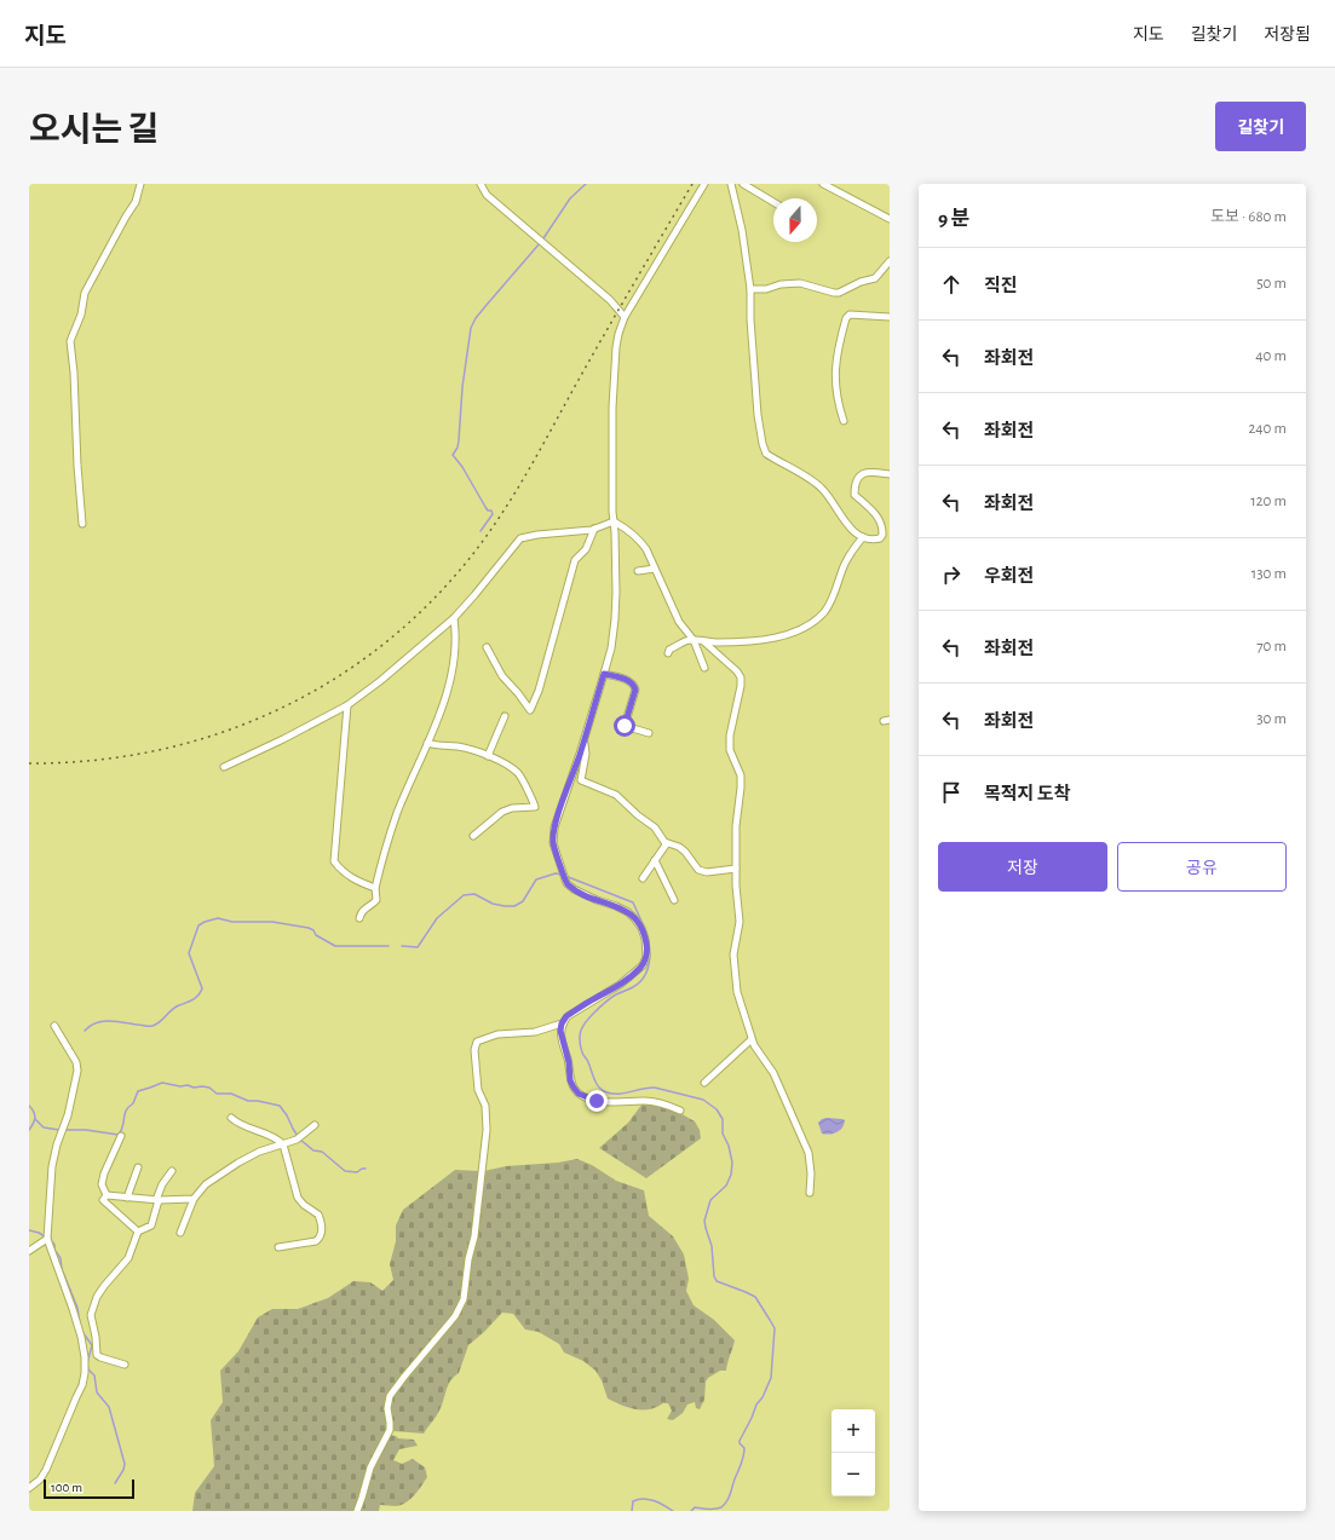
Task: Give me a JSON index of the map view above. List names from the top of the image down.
{
  "scale_bar": "100 m",
  "north": "bottom",
  "page": {
    "header": "지도",
    "nav": ["지도", "길찾기", "저장됨"],
    "title": "오시는 길",
    "buttons": [
      "길찾기",
      ["저장", "공유"]
    ],
    "heading": ["9 분", "도보 · 680 m"],
    "list": [
      ["직진", "50 m"],
      ["좌회전", "40 m"],
      ["좌회전", "240 m"],
      ["좌회전", "120 m"],
      ["우회전", "130 m"],
      ["좌회전", "70 m"],
      ["좌회전", "30 m"],
      "목적지 도착"
    ],
    "map_buttons": ["+", "−"],
    "scale": "100 m"
  }
}
